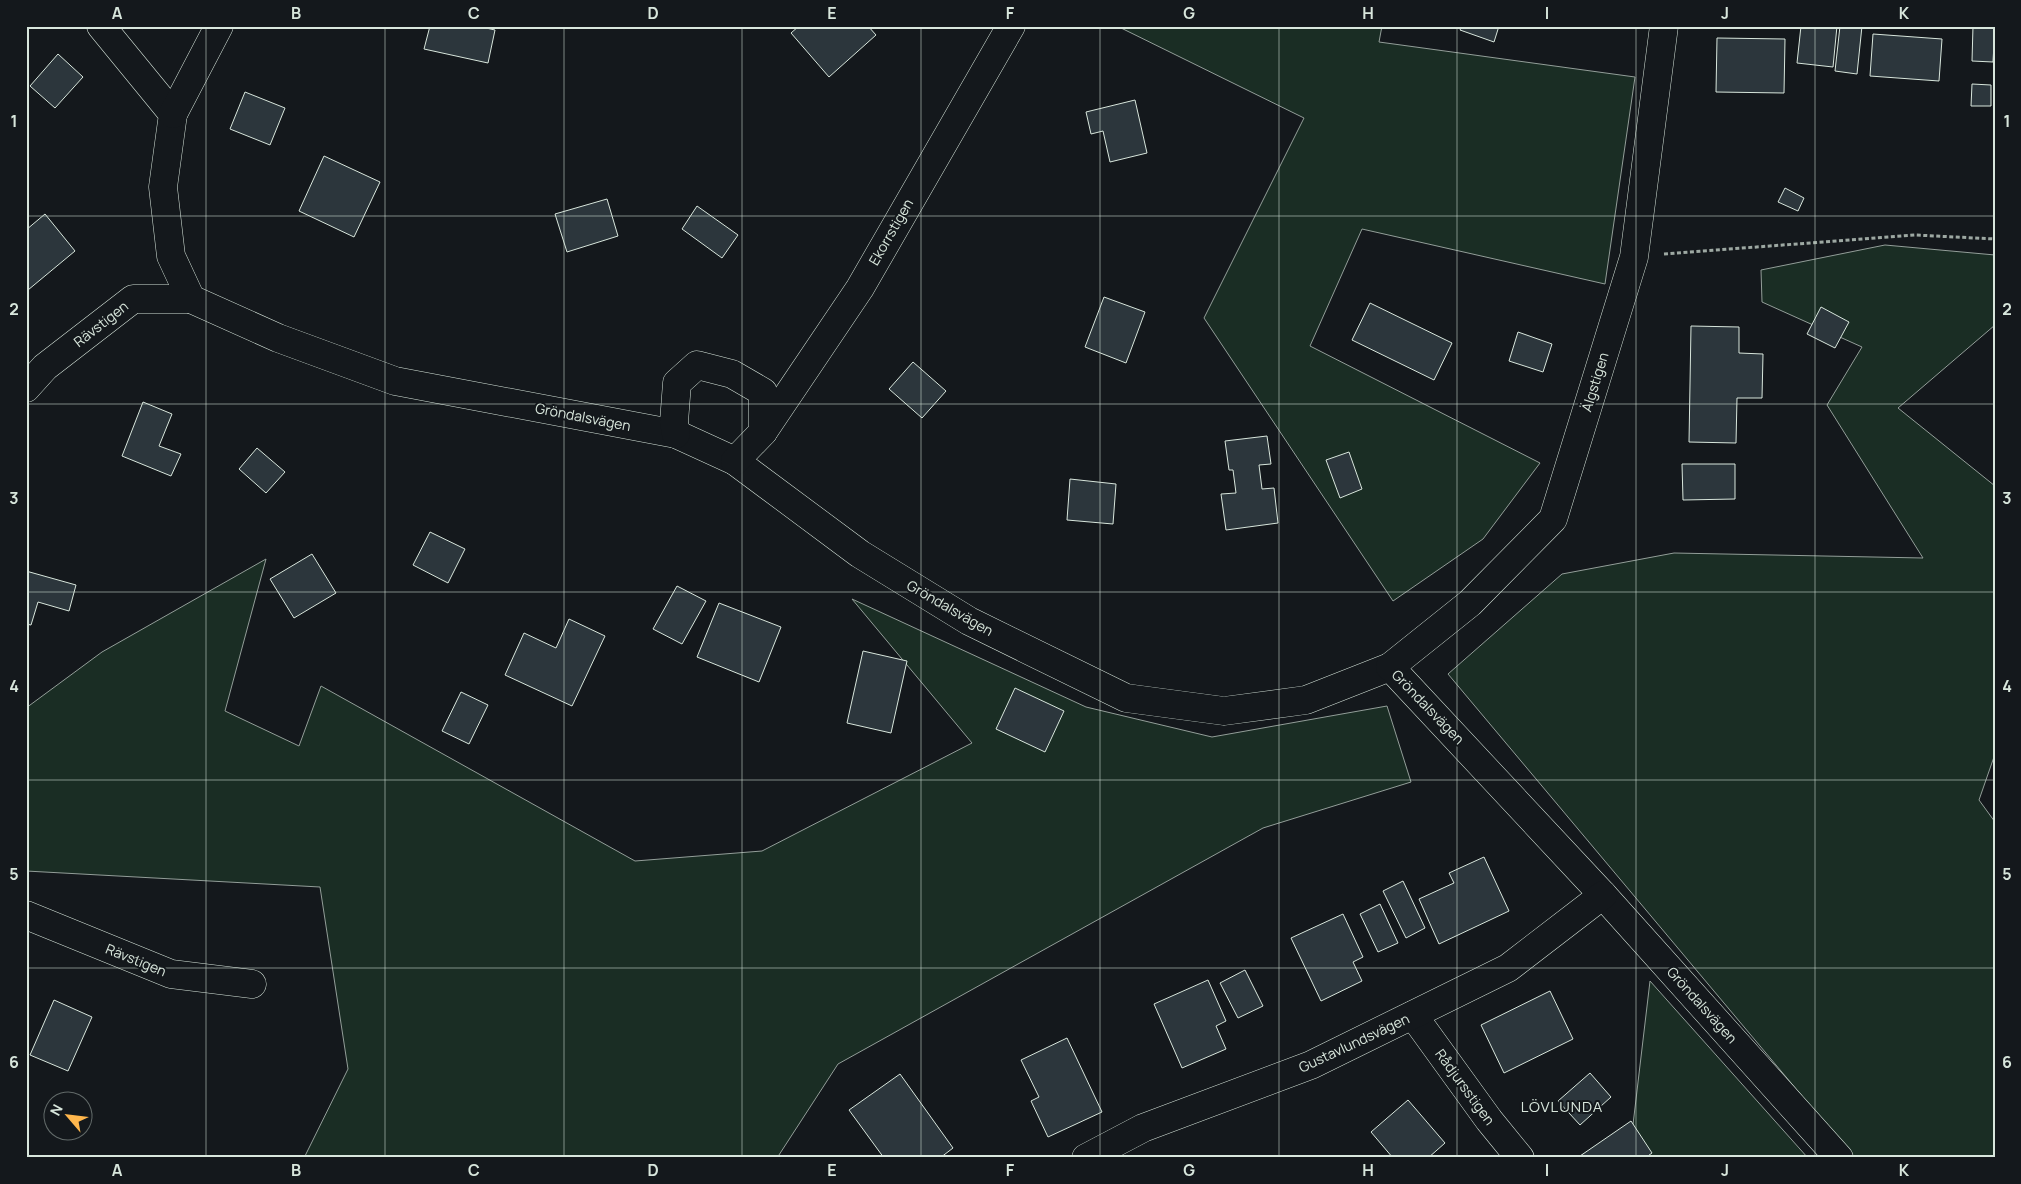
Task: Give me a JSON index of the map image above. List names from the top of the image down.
{
  "streets": {
    "street": [
      "Ekorrstigen",
      "Rävstigen",
      "Älgstigen",
      "Gröndalsvägen",
      "Gustavlundsvägen",
      "Rådjursstigen"
    ]
  },
  "crossings": [
    ["Ekorrstigen", "Gröndalsvägen"],
    ["Rävstigen", "Gröndalsvägen"],
    ["Älgstigen", "Gröndalsvägen"],
    ["Gröndalsvägen", "Gustavlundsvägen"],
    ["Gustavlundsvägen", "Rådjursstigen"]
  ],
  "districts": ["LÖVLUNDA"],
  "north": "top left",
  "grid": {
    "columns": [
      "A",
      "B",
      "C",
      "D",
      "E",
      "F",
      "G",
      "H",
      "I",
      "J",
      "K"
    ],
    "rows": [
      "1",
      "2",
      "3",
      "4",
      "5",
      "6"
    ]
  }
}
